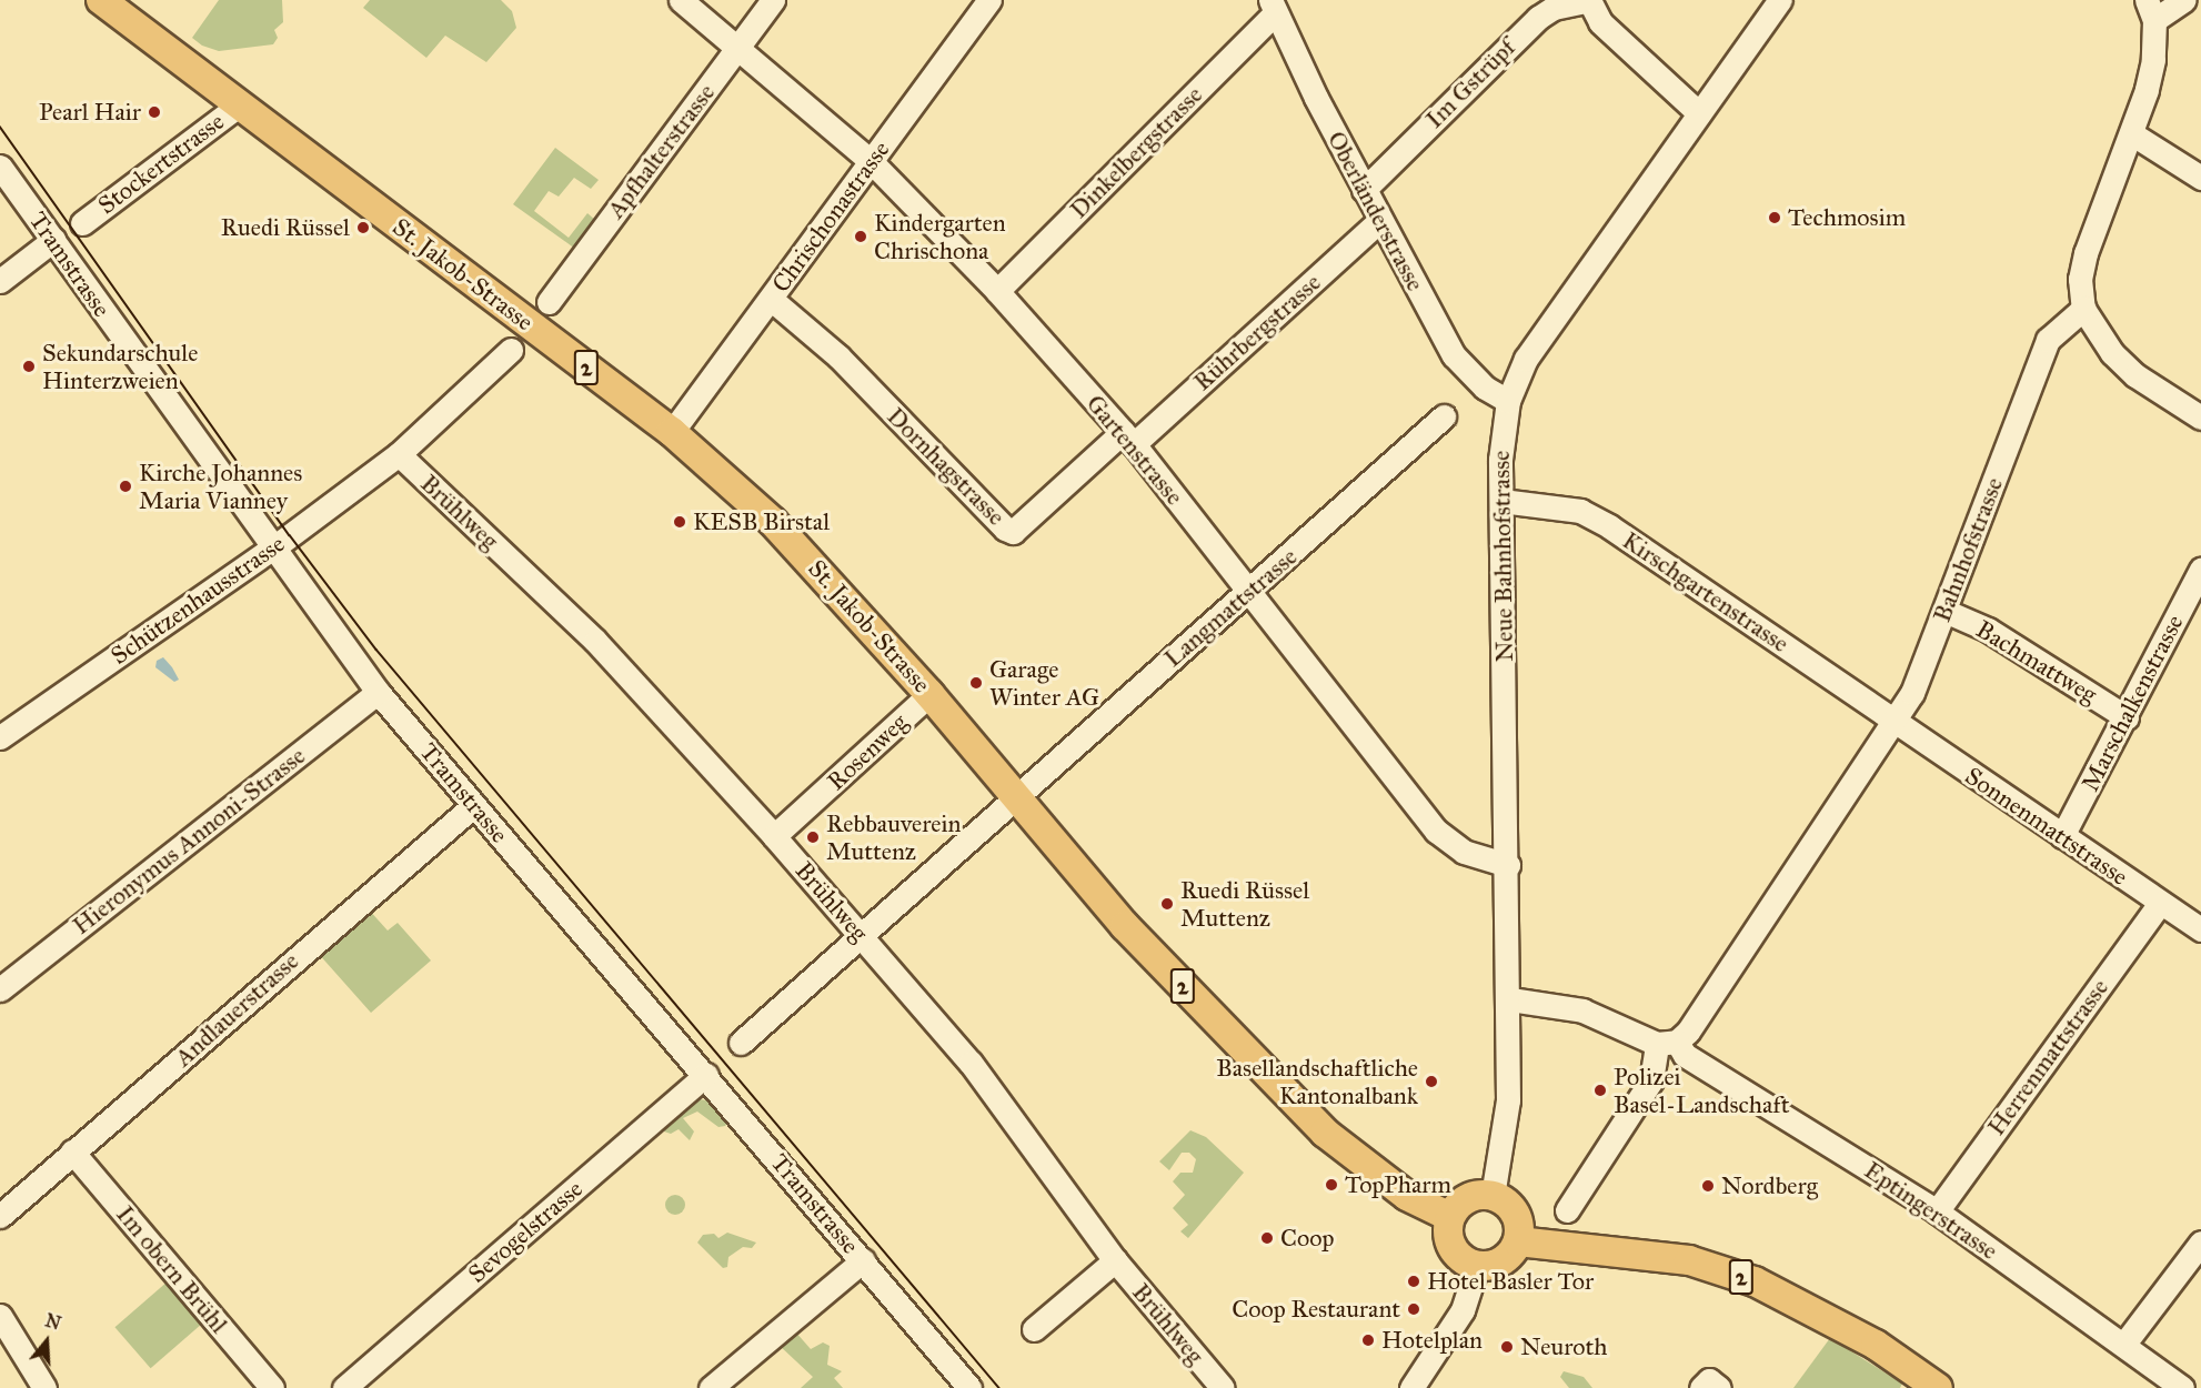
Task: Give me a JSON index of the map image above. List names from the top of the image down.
{
  "streets": {
    "main road": ["St. Jakob-Strasse", "2"],
    "street": [
      "Im Gstrüpf",
      "Apfhalterstrasse",
      "Dinkelbergstrasse",
      "Stockertstrasse",
      "Oberländerstrasse",
      "Chrischonastrasse",
      "Tramstrasse",
      "Rührbergstrasse",
      "Gartenstrasse",
      "Dornhagstrasse",
      "Brühlweg",
      "Bahnhofstrasse",
      "Neue Bahnhofstrasse",
      "Kirschgartenstrasse",
      "Schützenhausstrasse",
      "Langmattstrasse",
      "Bachmattweg",
      "Marschalkenstrasse",
      "Rosenweg",
      "Sonnenmattstrasse",
      "Hieronymus Annoni-Strasse",
      "Andlauerstrasse",
      "Herrenmattstrasse",
      "Eptingerstrasse",
      "Sevogelstrasse",
      "Im obern Brühl"
    ]
  },
  "crossings": [
    ["Im Gstrüpf", "Oberländerstrasse"],
    ["Apfhalterstrasse", "Gartenstrasse"],
    ["Dinkelbergstrasse", "Oberländerstrasse"],
    ["Dinkelbergstrasse", "Gartenstrasse"],
    ["Stockertstrasse", "St. Jakob-Strasse"],
    ["Oberländerstrasse", "Rührbergstrasse"],
    ["Oberländerstrasse", "Neue Bahnhofstrasse"],
    ["Chrischonastrasse", "St. Jakob-Strasse"],
    ["Chrischonastrasse", "Gartenstrasse"],
    ["Chrischonastrasse", "Dornhagstrasse"],
    ["Tramstrasse", "Schützenhausstrasse"],
    ["Tramstrasse", "Hieronymus Annoni-Strasse"],
    ["Tramstrasse", "Andlauerstrasse"],
    ["Tramstrasse", "Sevogelstrasse"],
    ["St. Jakob-Strasse", "2"],
    ["St. Jakob-Strasse", "Neue Bahnhofstrasse"],
    ["St. Jakob-Strasse", "Langmattstrasse"],
    ["St. Jakob-Strasse", "Rosenweg"],
    ["Rührbergstrasse", "Gartenstrasse"],
    ["Rührbergstrasse", "Dornhagstrasse"],
    ["2", "Neue Bahnhofstrasse"],
    ["Gartenstrasse", "Dornhagstrasse"],
    ["Gartenstrasse", "Neue Bahnhofstrasse"],
    ["Gartenstrasse", "Langmattstrasse"],
    ["Brühlweg", "Schützenhausstrasse"],
    ["Brühlweg", "Rosenweg"],
    ["Bahnhofstrasse", "Kirschgartenstrasse"],
    ["Bahnhofstrasse", "Bachmattweg"],
    ["Bahnhofstrasse", "Sonnenmattstrasse"],
    ["Bahnhofstrasse", "Eptingerstrasse"],
    ["Neue Bahnhofstrasse", "Kirschgartenstrasse"],
    ["Kirschgartenstrasse", "Sonnenmattstrasse"],
    ["Bachmattweg", "Marschalkenstrasse"],
    ["Marschalkenstrasse", "Sonnenmattstrasse"],
    ["Sonnenmattstrasse", "Herrenmattstrasse"],
    ["Andlauerstrasse", "Im obern Brühl"],
    ["Herrenmattstrasse", "Eptingerstrasse"]
  ],
  "places": [
    "Pearl Hair",
    "Techmosim",
    "Ruedi Rüssel",
    "Kindergarten Chrischona",
    "Sekundarschule Hinterzweien",
    "Kirche Johannes Maria Vianney",
    "KESB Birstal",
    "Garage Winter AG",
    "Rebbauverein Muttenz",
    "Ruedi Rüssel Muttenz",
    "Basellandschaftliche Kantonalbank",
    "Polizei Basel-Landschaft",
    "TopPharm",
    "Nordberg",
    "Coop",
    "Hotel Basler Tor",
    "Coop Restaurant",
    "Hotelplan",
    "Neuroth"
  ],
  "north": "top"
}
